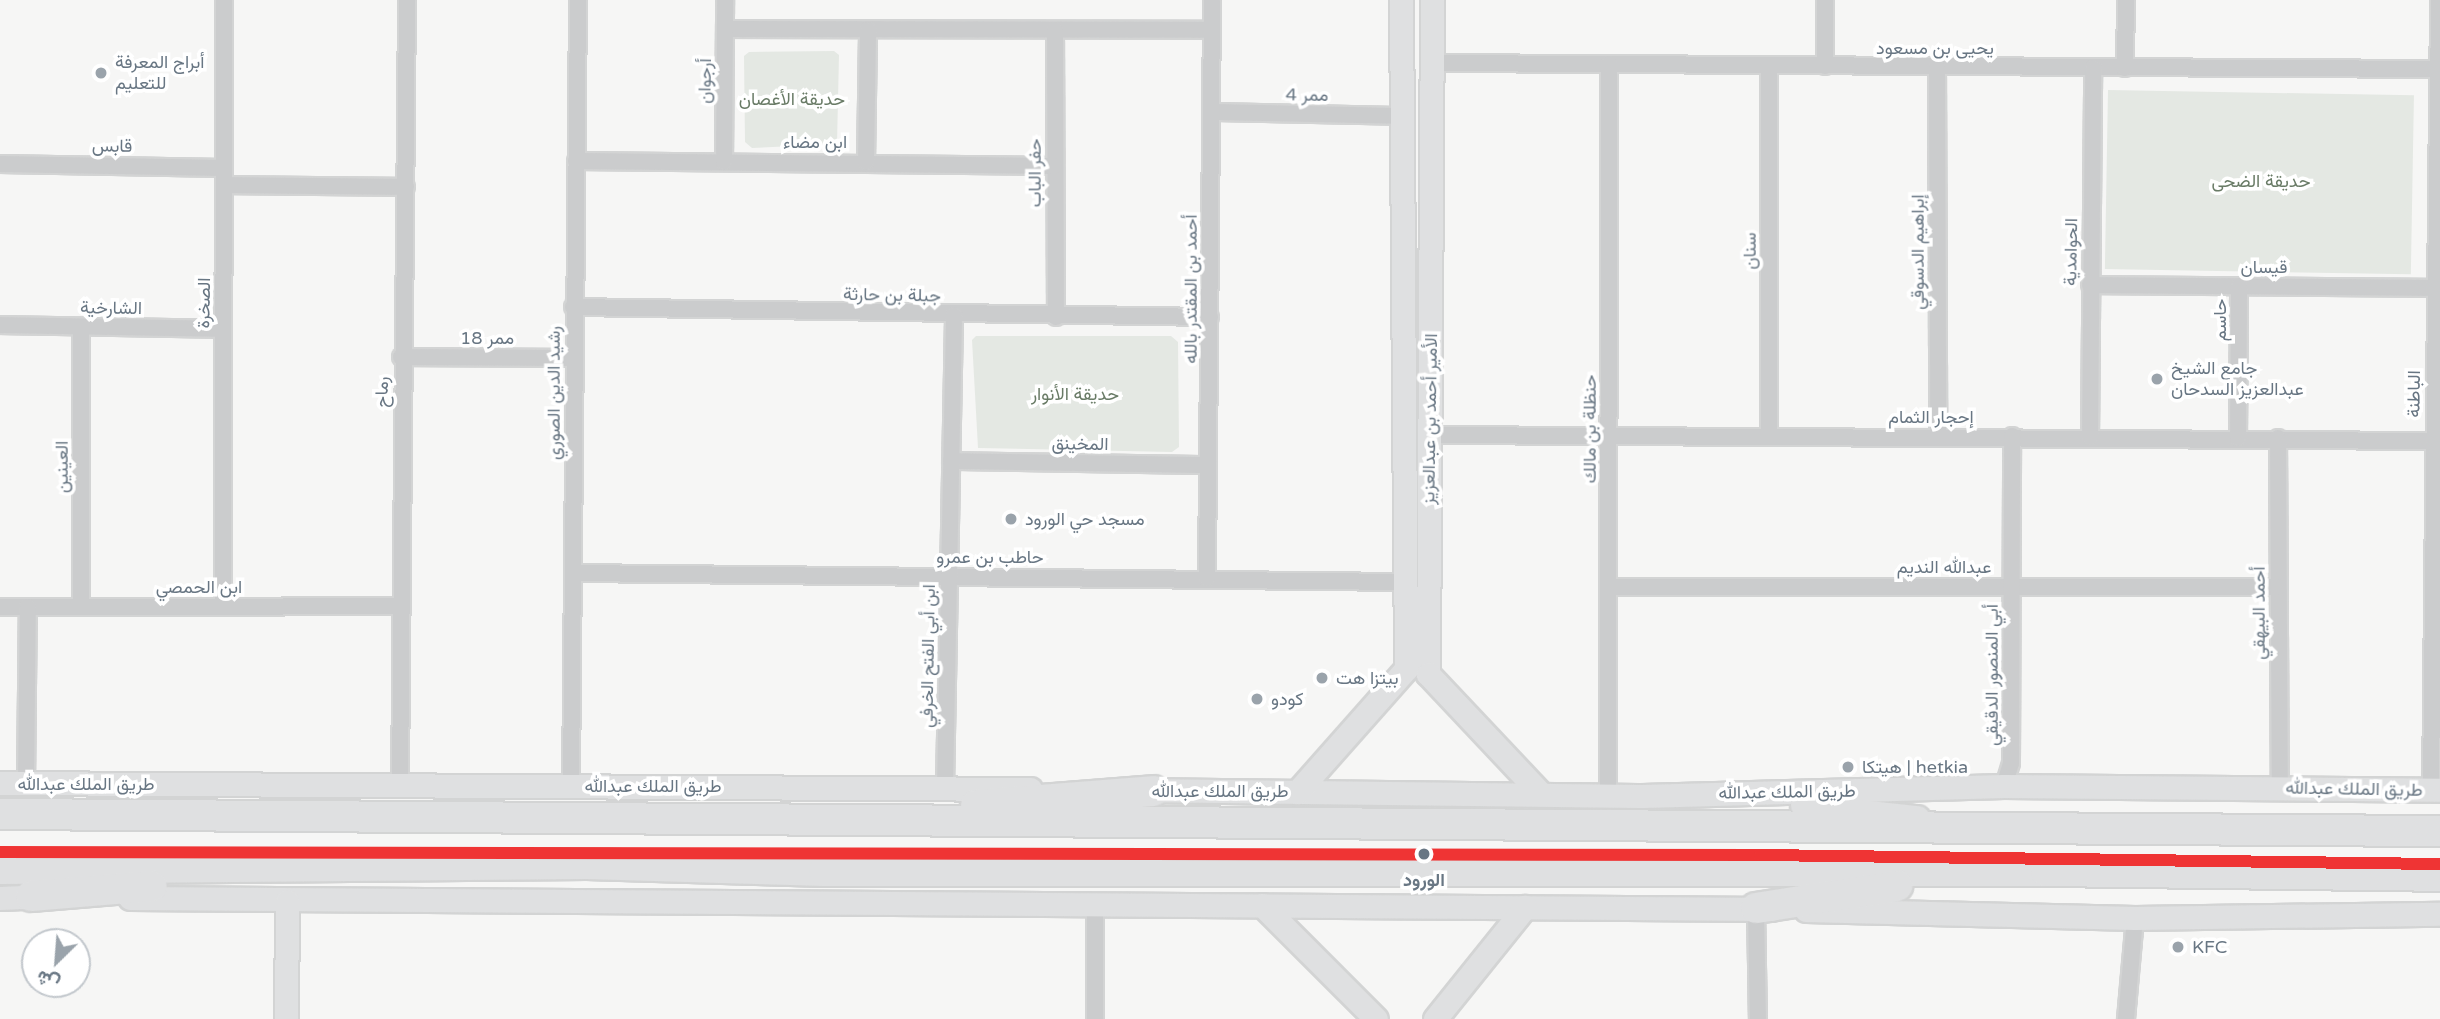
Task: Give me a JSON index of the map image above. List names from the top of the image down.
{
  "streets": {
    "highway": ["طريق الملك عبدالله"],
    "main road": ["الأمير أحمد بن عبدالعزيز"],
    "street": [
      "يحيى بن مسعود",
      "أرجوان",
      "ممر 4",
      "ابن مضاء",
      "قابس",
      "حفر الباب",
      "سنان",
      "إبراهيم الدسوقي",
      "الحوامدية",
      "قيسان",
      "أحمد بن المقتدر بالله",
      "جبلة بن حارثة",
      "الصخرة",
      "الشارخية",
      "حاسم",
      "ممر 18",
      "رماح",
      "رشيد الدين الصوري",
      "الباطنة",
      "إحجار الثمام",
      "حنظلة بن مالك",
      "المخينق",
      "العينين",
      "حاطب بن عمرو",
      "عبدالله النديم",
      "ابن الحمصي",
      "أحمد البيهقي",
      "ابن أبي الفتح الخرفي",
      "أبي المنصور الدقيقي"
    ]
  },
  "crossings": [
    ["يحيى بن مسعود", "سنان"],
    ["يحيى بن مسعود", "إبراهيم الدسوقي"],
    ["يحيى بن مسعود", "الحوامدية"],
    ["يحيى بن مسعود", "الباطنة"],
    ["يحيى بن مسعود", "الأمير أحمد بن عبدالعزيز"],
    ["يحيى بن مسعود", "حنظلة بن مالك"],
    ["أرجوان", "ابن مضاء"],
    ["ممر 4", "أحمد بن المقتدر بالله"],
    ["ممر 4", "الأمير أحمد بن عبدالعزيز"],
    ["ابن مضاء", "حفر الباب"],
    ["ابن مضاء", "رشيد الدين الصوري"],
    ["قابس", "الصخرة"],
    ["حفر الباب", "جبلة بن حارثة"],
    ["سنان", "إحجار الثمام"],
    ["إبراهيم الدسوقي", "إحجار الثمام"],
    ["الحوامدية", "قيسان"],
    ["الحوامدية", "إحجار الثمام"],
    ["قيسان", "حاسم"],
    ["قيسان", "الباطنة"],
    ["أحمد بن المقتدر بالله", "جبلة بن حارثة"],
    ["أحمد بن المقتدر بالله", "المخينق"],
    ["أحمد بن المقتدر بالله", "حاطب بن عمرو"],
    ["جبلة بن حارثة", "رشيد الدين الصوري"],
    ["جبلة بن حارثة", "ابن أبي الفتح الخرفي"],
    ["الصخرة", "الشارخية"],
    ["الصخرة", "ابن الحمصي"],
    ["الشارخية", "العينين"],
    ["حاسم", "إحجار الثمام"],
    ["ممر 18", "رماح"],
    ["ممر 18", "رشيد الدين الصوري"],
    ["رماح", "ابن الحمصي"],
    ["رماح", "طريق الملك عبدالله"],
    ["رشيد الدين الصوري", "حاطب بن عمرو"],
    ["رشيد الدين الصوري", "طريق الملك عبدالله"],
    ["الباطنة", "إحجار الثمام"],
    ["الباطنة", "طريق الملك عبدالله"],
    ["إحجار الثمام", "الأمير أحمد بن عبدالعزيز"],
    ["إحجار الثمام", "حنظلة بن مالك"],
    ["إحجار الثمام", "أحمد البيهقي"],
    ["إحجار الثمام", "أبي المنصور الدقيقي"],
    ["الأمير أحمد بن عبدالعزيز", "حاطب بن عمرو"],
    ["الأمير أحمد بن عبدالعزيز", "طريق الملك عبدالله"],
    ["حنظلة بن مالك", "عبدالله النديم"],
    ["حنظلة بن مالك", "طريق الملك عبدالله"],
    ["المخينق", "ابن أبي الفتح الخرفي"],
    ["العينين", "ابن الحمصي"],
    ["حاطب بن عمرو", "ابن أبي الفتح الخرفي"],
    ["عبدالله النديم", "أحمد البيهقي"],
    ["عبدالله النديم", "أبي المنصور الدقيقي"],
    ["أحمد البيهقي", "طريق الملك عبدالله"],
    ["ابن أبي الفتح الخرفي", "طريق الملك عبدالله"],
    ["أبي المنصور الدقيقي", "طريق الملك عبدالله"]
  ],
  "parks": ["حديقة الأغصان", "حديقة الضحى", "حديقة الأنوار"],
  "places": [
    "أبراج المعرفة للتعليم",
    "جامع الشيخ عبدالعزيز السدحان",
    "مسجد حي الورود",
    "بيتزا هت",
    "كودو",
    "هيتكا | hetkia",
    "الورود",
    "KFC"
  ],
  "north": "bottom left"
}
